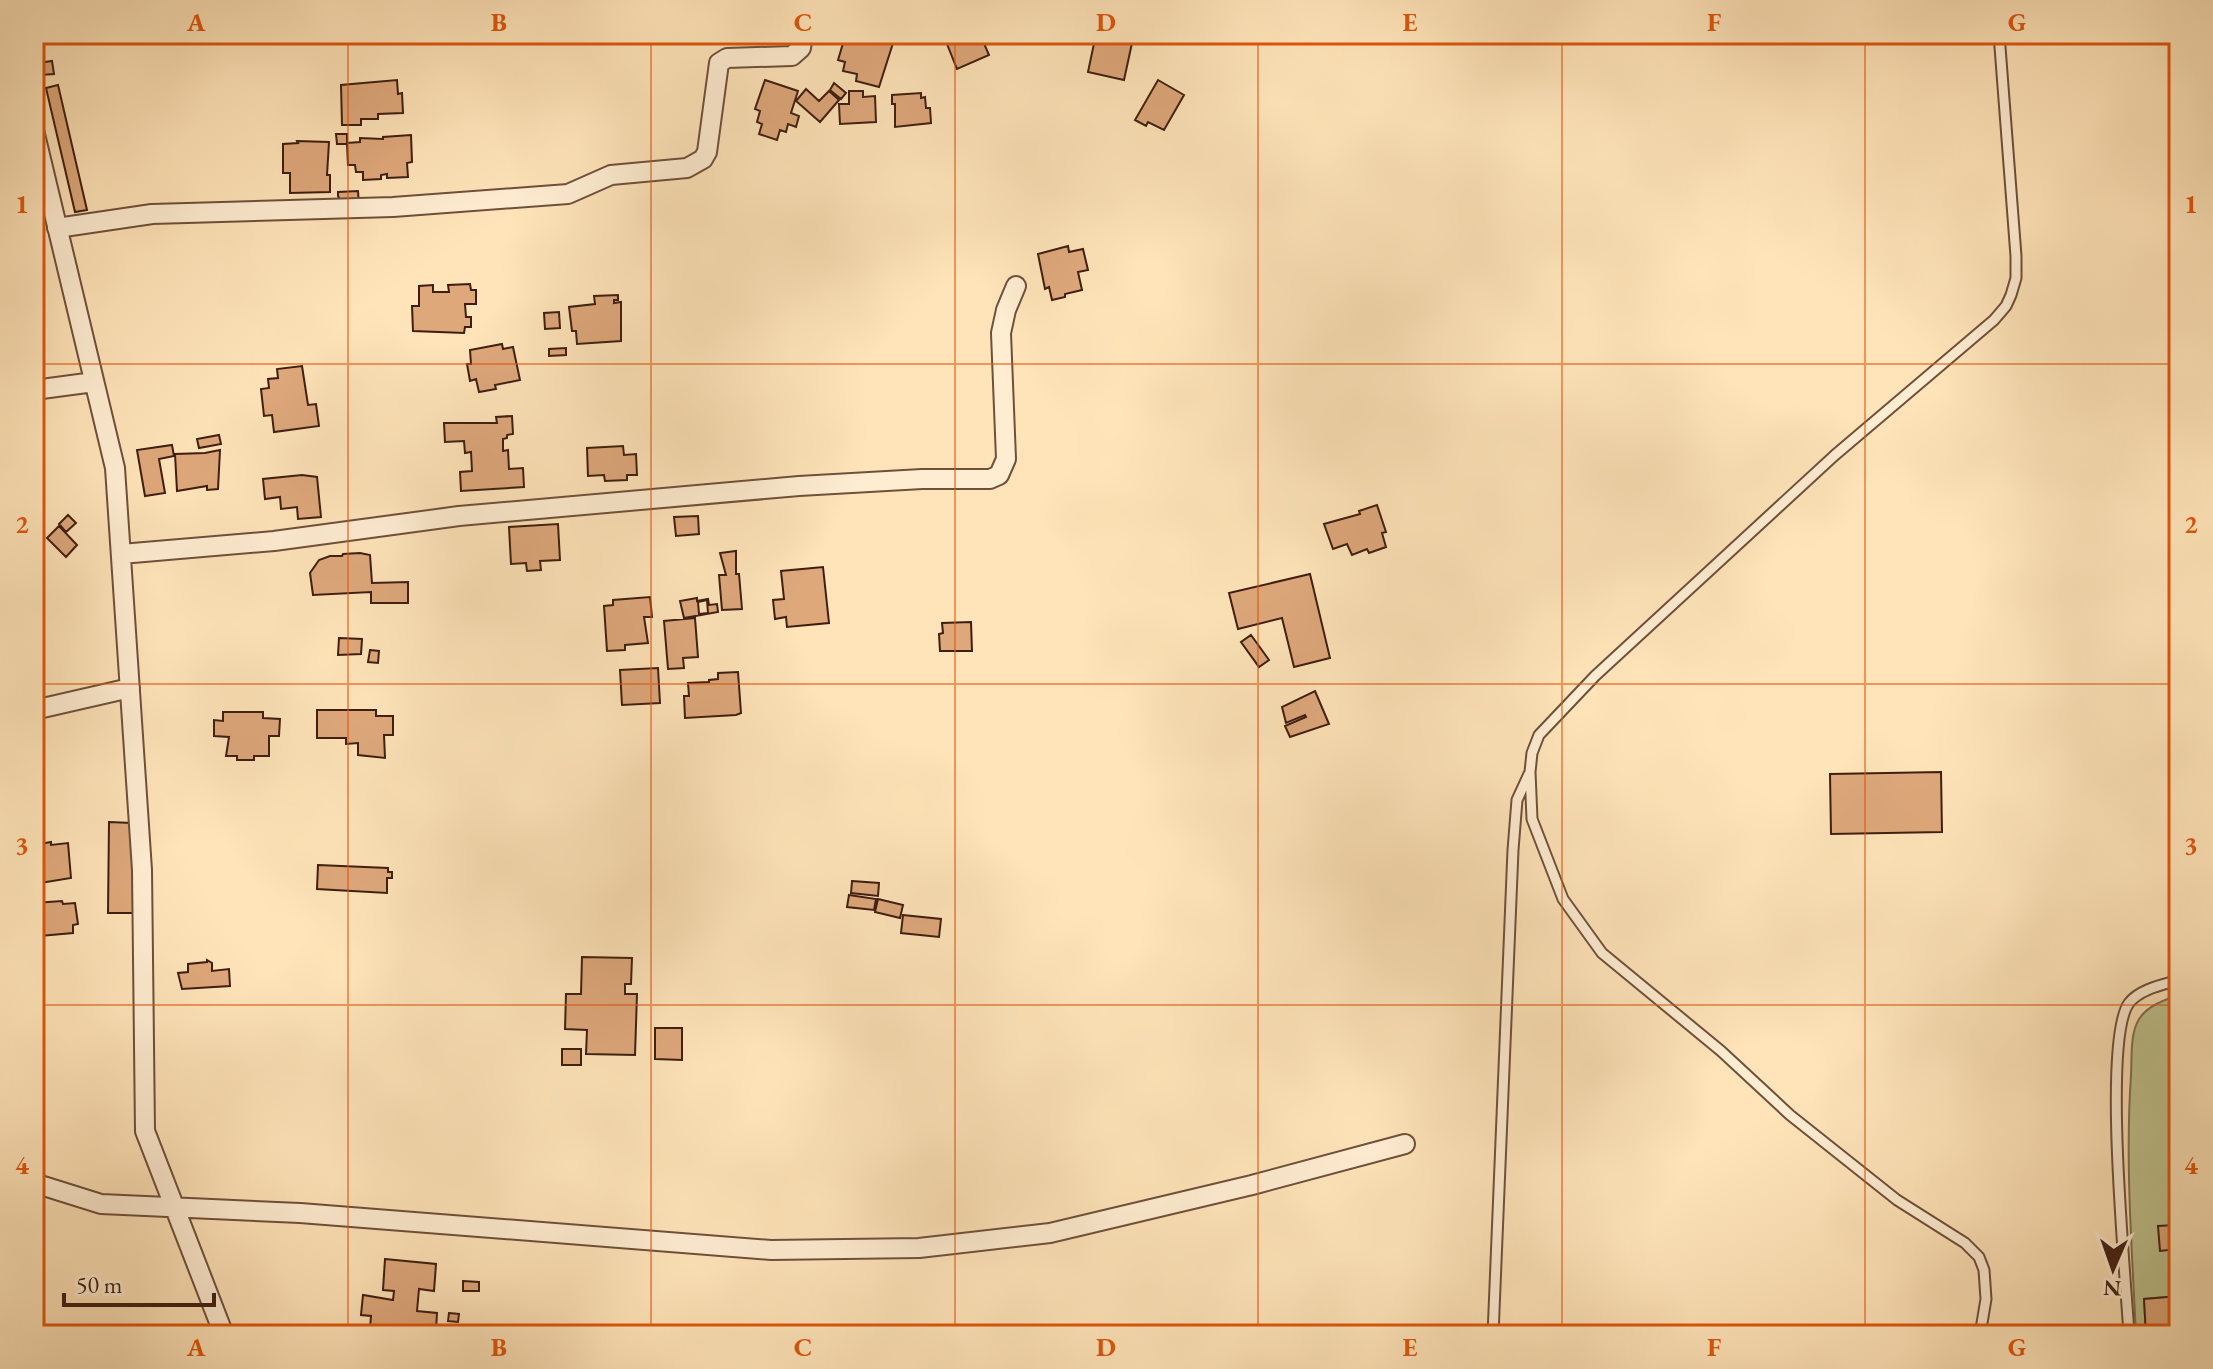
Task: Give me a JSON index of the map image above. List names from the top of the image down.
{
  "scale_bar": "50 m",
  "north": "bottom",
  "grid": {
    "columns": [
      "A",
      "B",
      "C",
      "D",
      "E",
      "F",
      "G"
    ],
    "rows": [
      "1",
      "2",
      "3",
      "4"
    ]
  }
}
